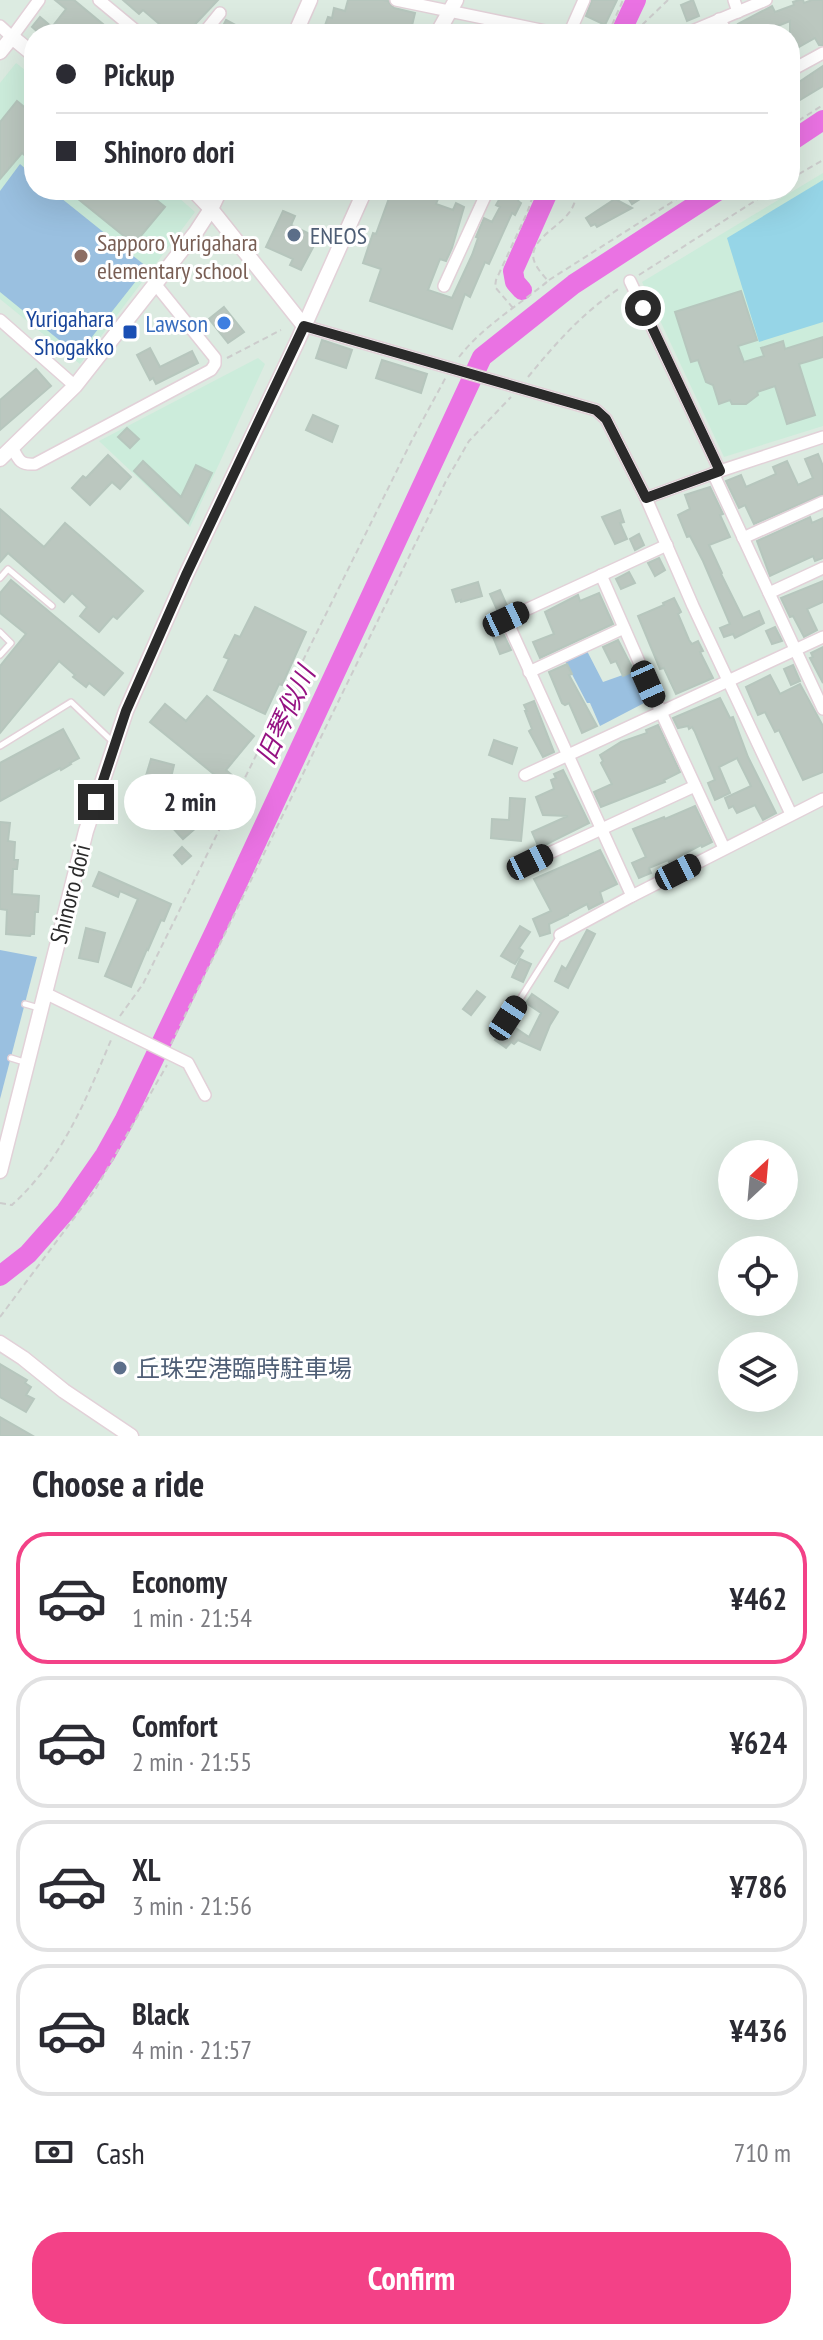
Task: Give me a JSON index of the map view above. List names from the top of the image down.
{
  "streets": {
    "street": ["Shinoro dori"]
  },
  "water": ["旧琴似川"],
  "places": {
    "other": [
      "ENEOS",
      "Sapporo Yurigahara elementary school",
      "Lawson",
      "丘珠空港臨時駐車場"
    ],
    "transit": ["Yurigahara Shogakko"]
  },
  "north": "top right",
  "page": {
    "banner": ["Pickup", "Shinoro dori"],
    "bubble": "2 min",
    "heading": "Choose a ride",
    "list": [
      {
        "name": "Economy",
        "note": "1 min · 21:54",
        "value": "¥462"
      },
      {
        "name": "Comfort",
        "note": "2 min · 21:55",
        "value": "¥624"
      },
      {
        "name": "XL",
        "note": "3 min · 21:56",
        "value": "¥786"
      },
      {
        "name": "Black",
        "note": "4 min · 21:57",
        "value": "¥436"
      }
    ],
    "pay": ["Cash", "710 m"],
    "buttons": "Confirm"
  }
}
